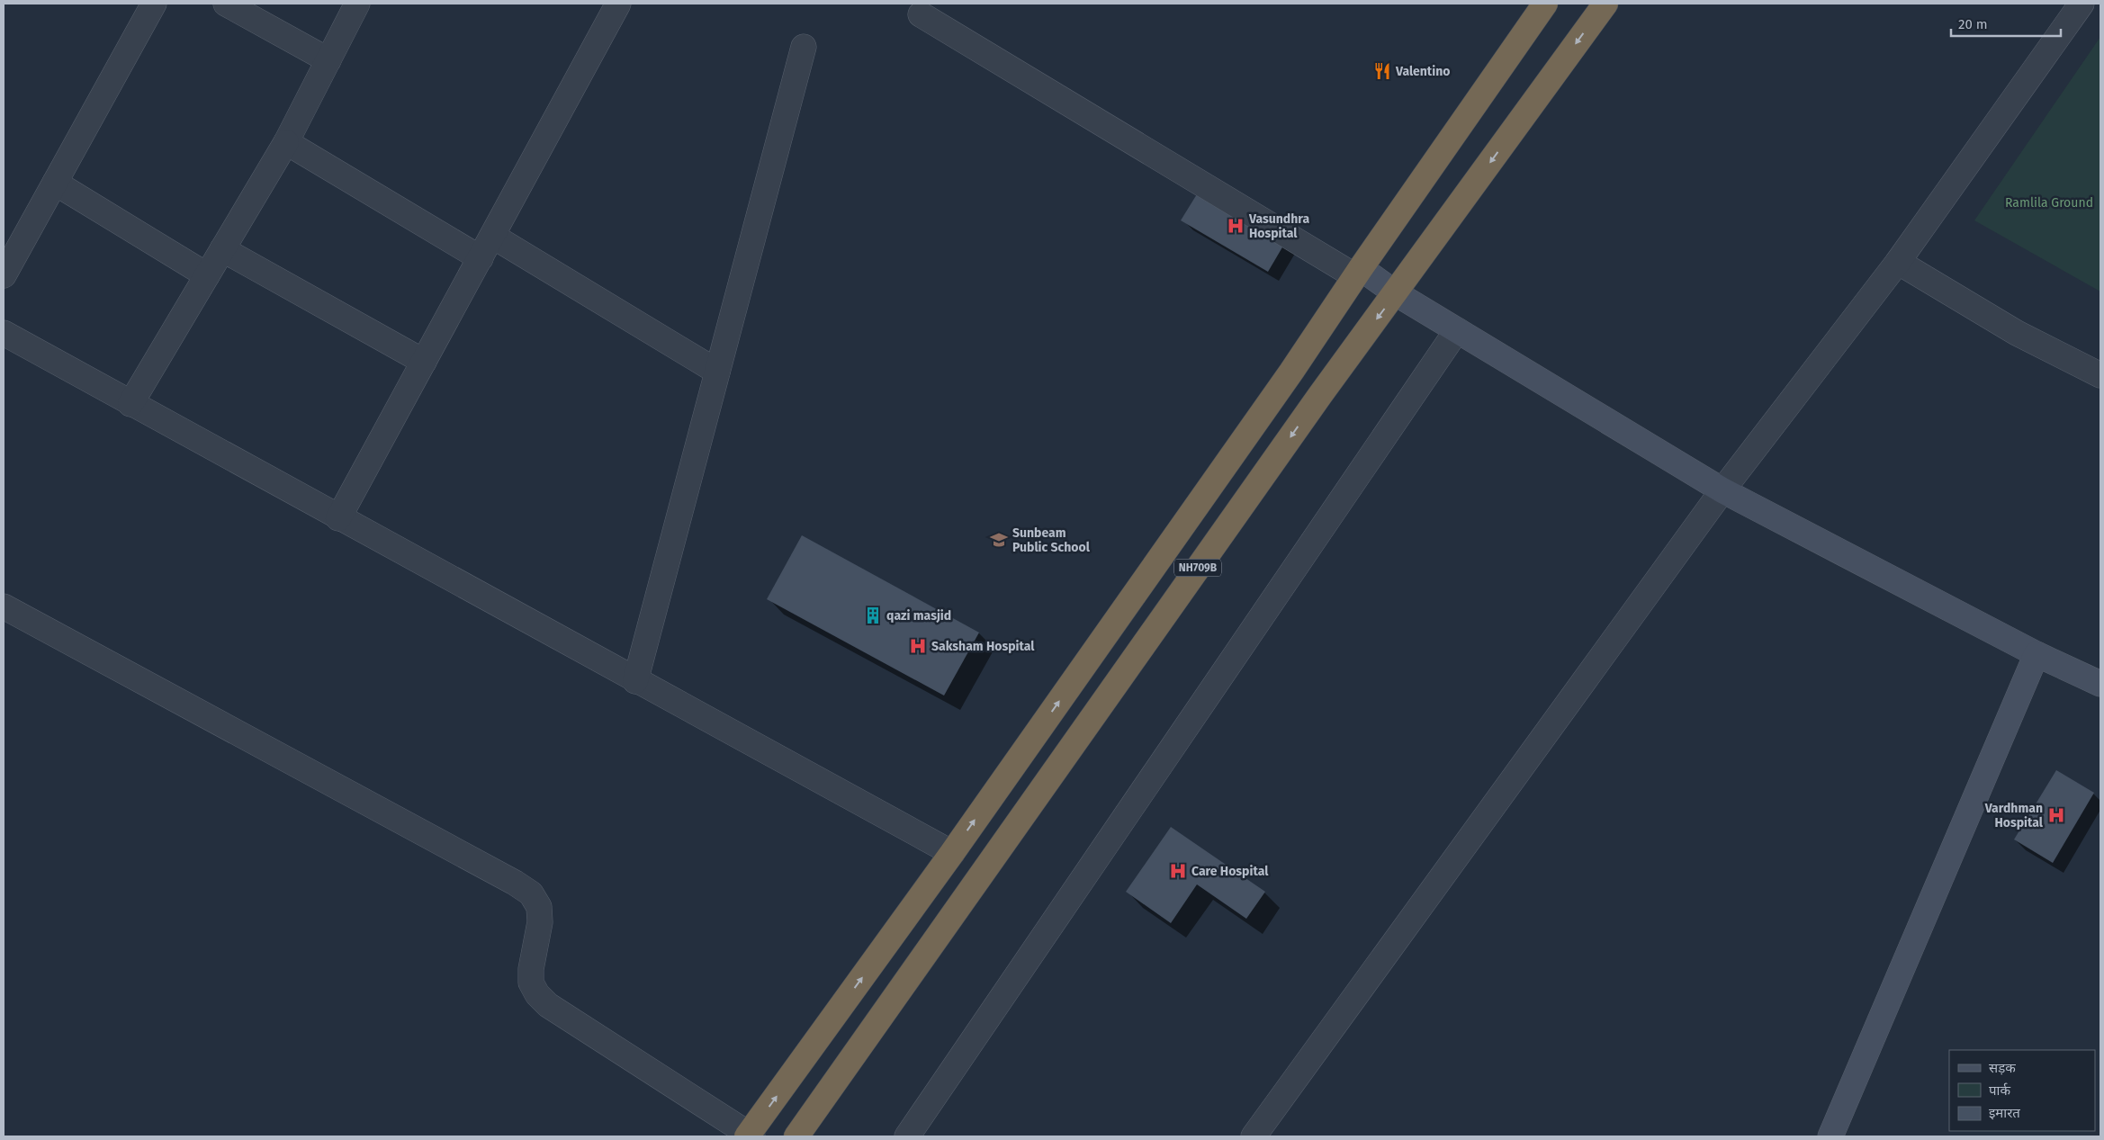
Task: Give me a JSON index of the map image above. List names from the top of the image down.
{
  "streets": {
    "highway": ["NH709B"]
  },
  "parks": ["Ramlila Ground"],
  "places": {
    "restaurant": ["Valentino"],
    "hospital": [
      "Vasundhra Hospital",
      "Saksham Hospital",
      "Vardhman Hospital",
      "Care Hospital"
    ],
    "school or university": ["Sunbeam Public School"],
    "building": ["qazi masjid"]
  },
  "legend": ["सड़क", "पार्क", "इमारत"],
  "scale_bar": "20 m"
}
